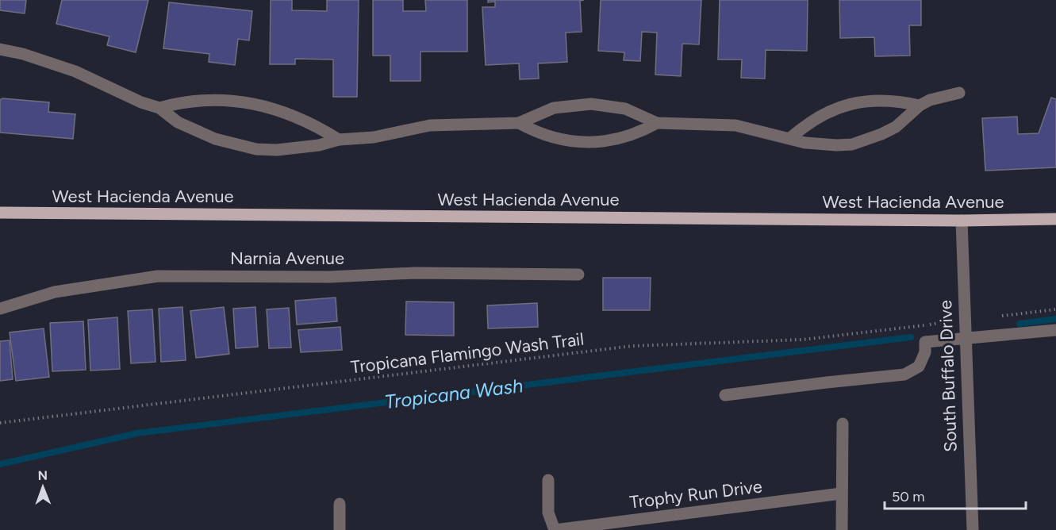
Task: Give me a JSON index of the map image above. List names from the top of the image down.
{
  "streets": {
    "main road": ["West Hacienda Avenue"],
    "street": ["Narnia Avenue", "South Buffalo Drive", "Trophy Run Drive"],
    "path": ["Tropicana Flamingo Wash Trail"]
  },
  "crossings": [
    ["West Hacienda Avenue", "South Buffalo Drive"]
  ],
  "water": ["Tropicana Wash"],
  "scale_bar": "50 m",
  "north": "top"
}
